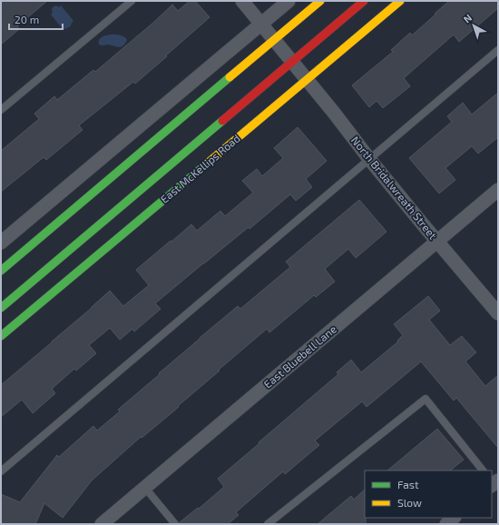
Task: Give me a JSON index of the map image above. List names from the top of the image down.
{
  "streets": {
    "main road": ["East McKellips Road"],
    "street": ["North Bridalwreath Street", "East Bluebell Lane"]
  },
  "crossings": [
    ["East McKellips Road", "North Bridalwreath Street"],
    ["North Bridalwreath Street", "East Bluebell Lane"]
  ],
  "legend": ["Fast", "Slow"],
  "scale_bar": "20 m",
  "north": "top left"
}
